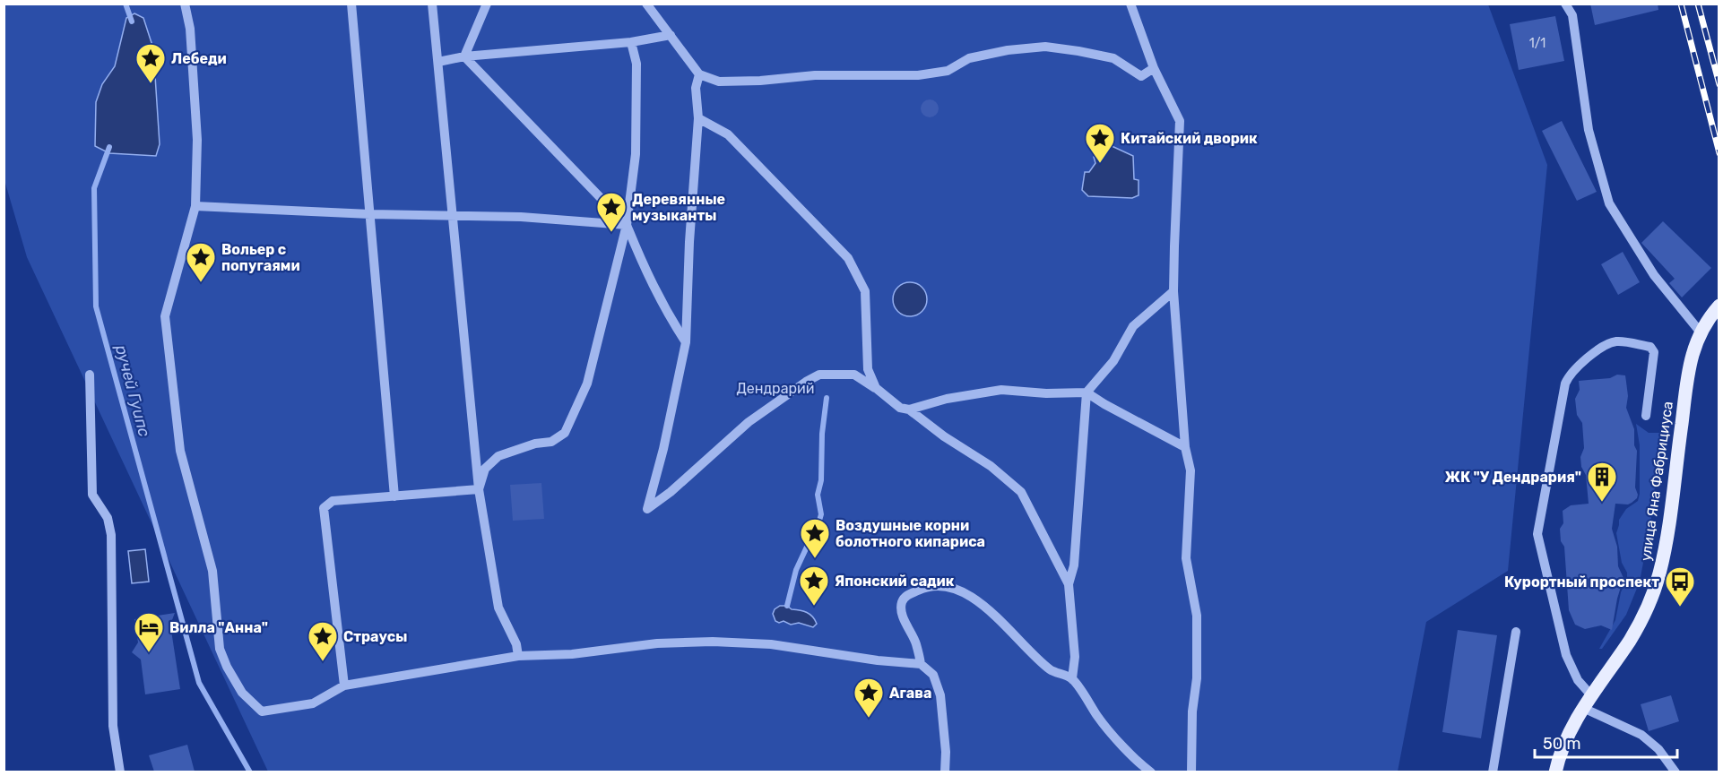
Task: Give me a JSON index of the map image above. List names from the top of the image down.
{
  "streets": {
    "main road": ["улица Яна Фабрициуса"]
  },
  "water": ["ручей Гуипс"],
  "parks": ["Дендрарий"],
  "places": {
    "place": [
      "Лебеди",
      "Китайский дворик",
      "Деревянные музыканты",
      "Вольер с попугаями",
      "Воздушные корни болотного кипариса",
      "Японский садик",
      "Страусы",
      "Агава"
    ],
    "building": ["ЖК \"У Дендрария\""],
    "bus stop": ["Курортный проспект"],
    "hotel": ["Вилла \"Анна\""]
  },
  "house_numbers": ["1/1"],
  "scale_bar": "50 m"
}
